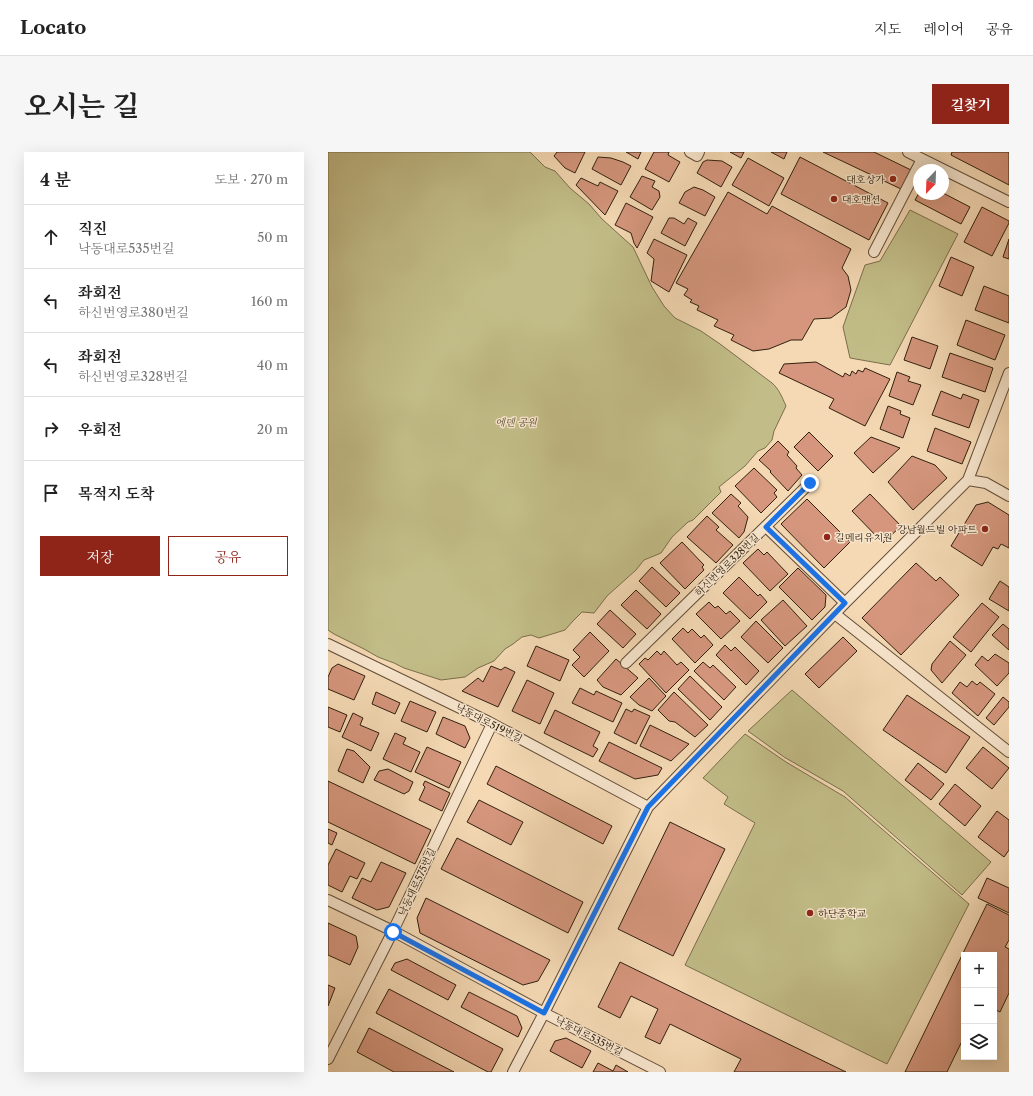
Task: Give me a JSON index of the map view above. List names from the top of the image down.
{
  "streets": {
    "lane": [
      "하신번영로328번길",
      "낙동대로519번길",
      "낙동대로575번길",
      "낙동대로535번길"
    ]
  },
  "crossings": [
    ["낙동대로519번길", "낙동대로575번길"],
    ["낙동대로575번길", "낙동대로535번길"]
  ],
  "parks": ["에덴 공원"],
  "places": [
    "대호상가",
    "대호맨션",
    "강남월드빌 아파트",
    "길메리유치원",
    "하단중학교"
  ],
  "north": "bottom left",
  "page": {
    "header": "Locato",
    "nav": ["지도", "레이어", "공유"],
    "title": "오시는 길",
    "buttons": [
      "길찾기",
      ["저장", "공유"]
    ],
    "heading": ["4 분", "도보 · 270 m"],
    "list": [
      ["직진", "낙동대로535번길", "50 m"],
      ["좌회전", "하신번영로380번길", "160 m"],
      ["좌회전", "하신번영로328번길", "40 m"],
      ["우회전", "20 m"],
      "목적지 도착"
    ],
    "map_buttons": ["+", "−"]
  }
}
